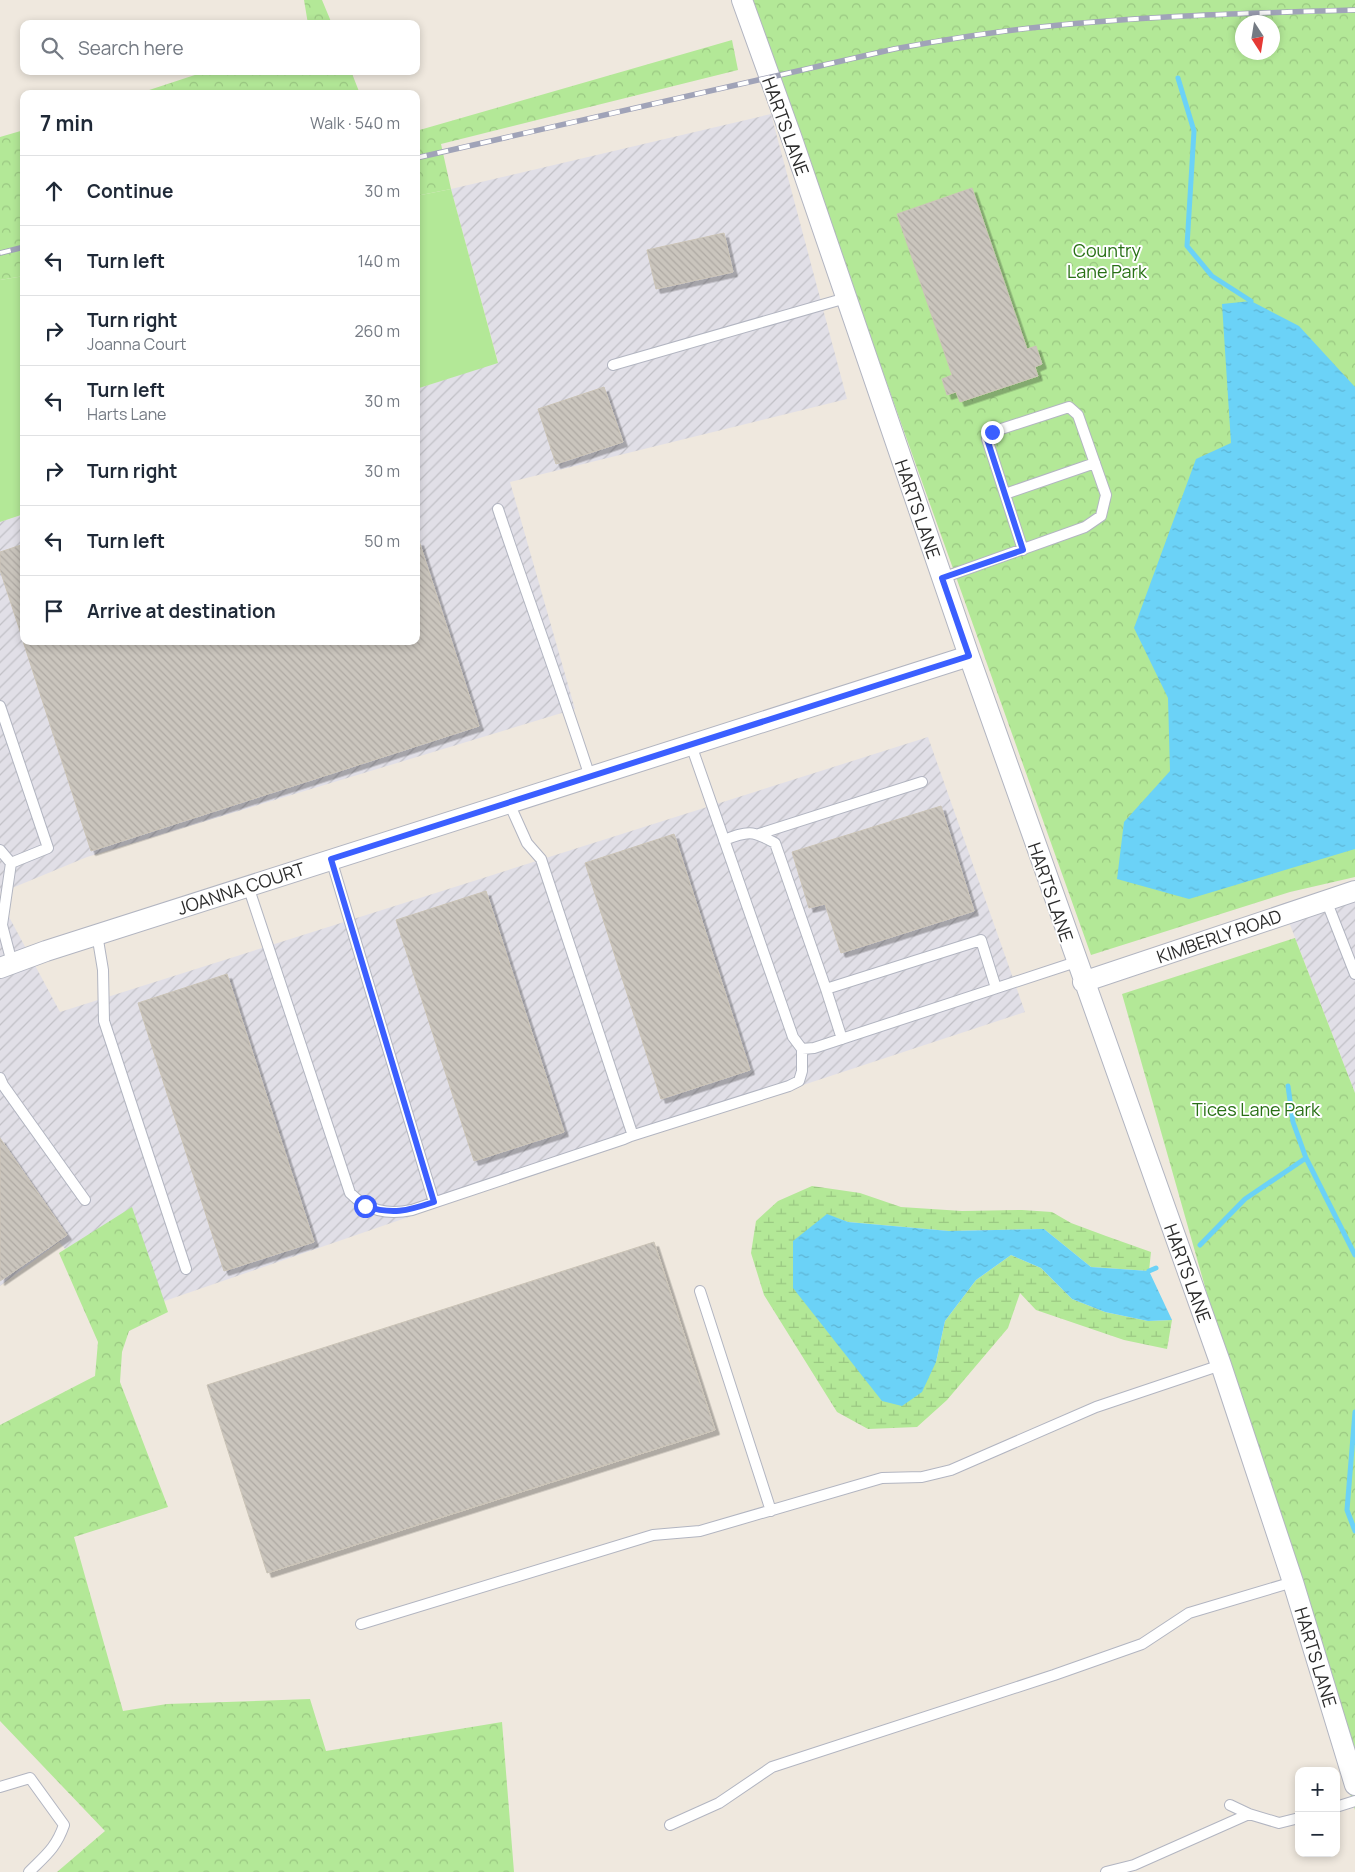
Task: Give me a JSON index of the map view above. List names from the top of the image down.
{
  "streets": {
    "street": ["HARTS LANE", "JOANNA COURT", "KIMBERLY ROAD"]
  },
  "crossings": [
    ["HARTS LANE", "JOANNA COURT"],
    ["HARTS LANE", "KIMBERLY ROAD"]
  ],
  "parks": ["Country Lane Park", "Tices Lane Park"],
  "north": "bottom",
  "page": {
    "search": "Search here",
    "heading": ["7 min", "Walk · 540 m"],
    "list": [
      ["Continue", "30 m"],
      ["Turn left", "140 m"],
      ["Turn right", "Joanna Court", "260 m"],
      ["Turn left", "Harts Lane", "30 m"],
      ["Turn right", "30 m"],
      ["Turn left", "50 m"],
      "Arrive at destination"
    ],
    "map_buttons": ["+", "−"]
  }
}
